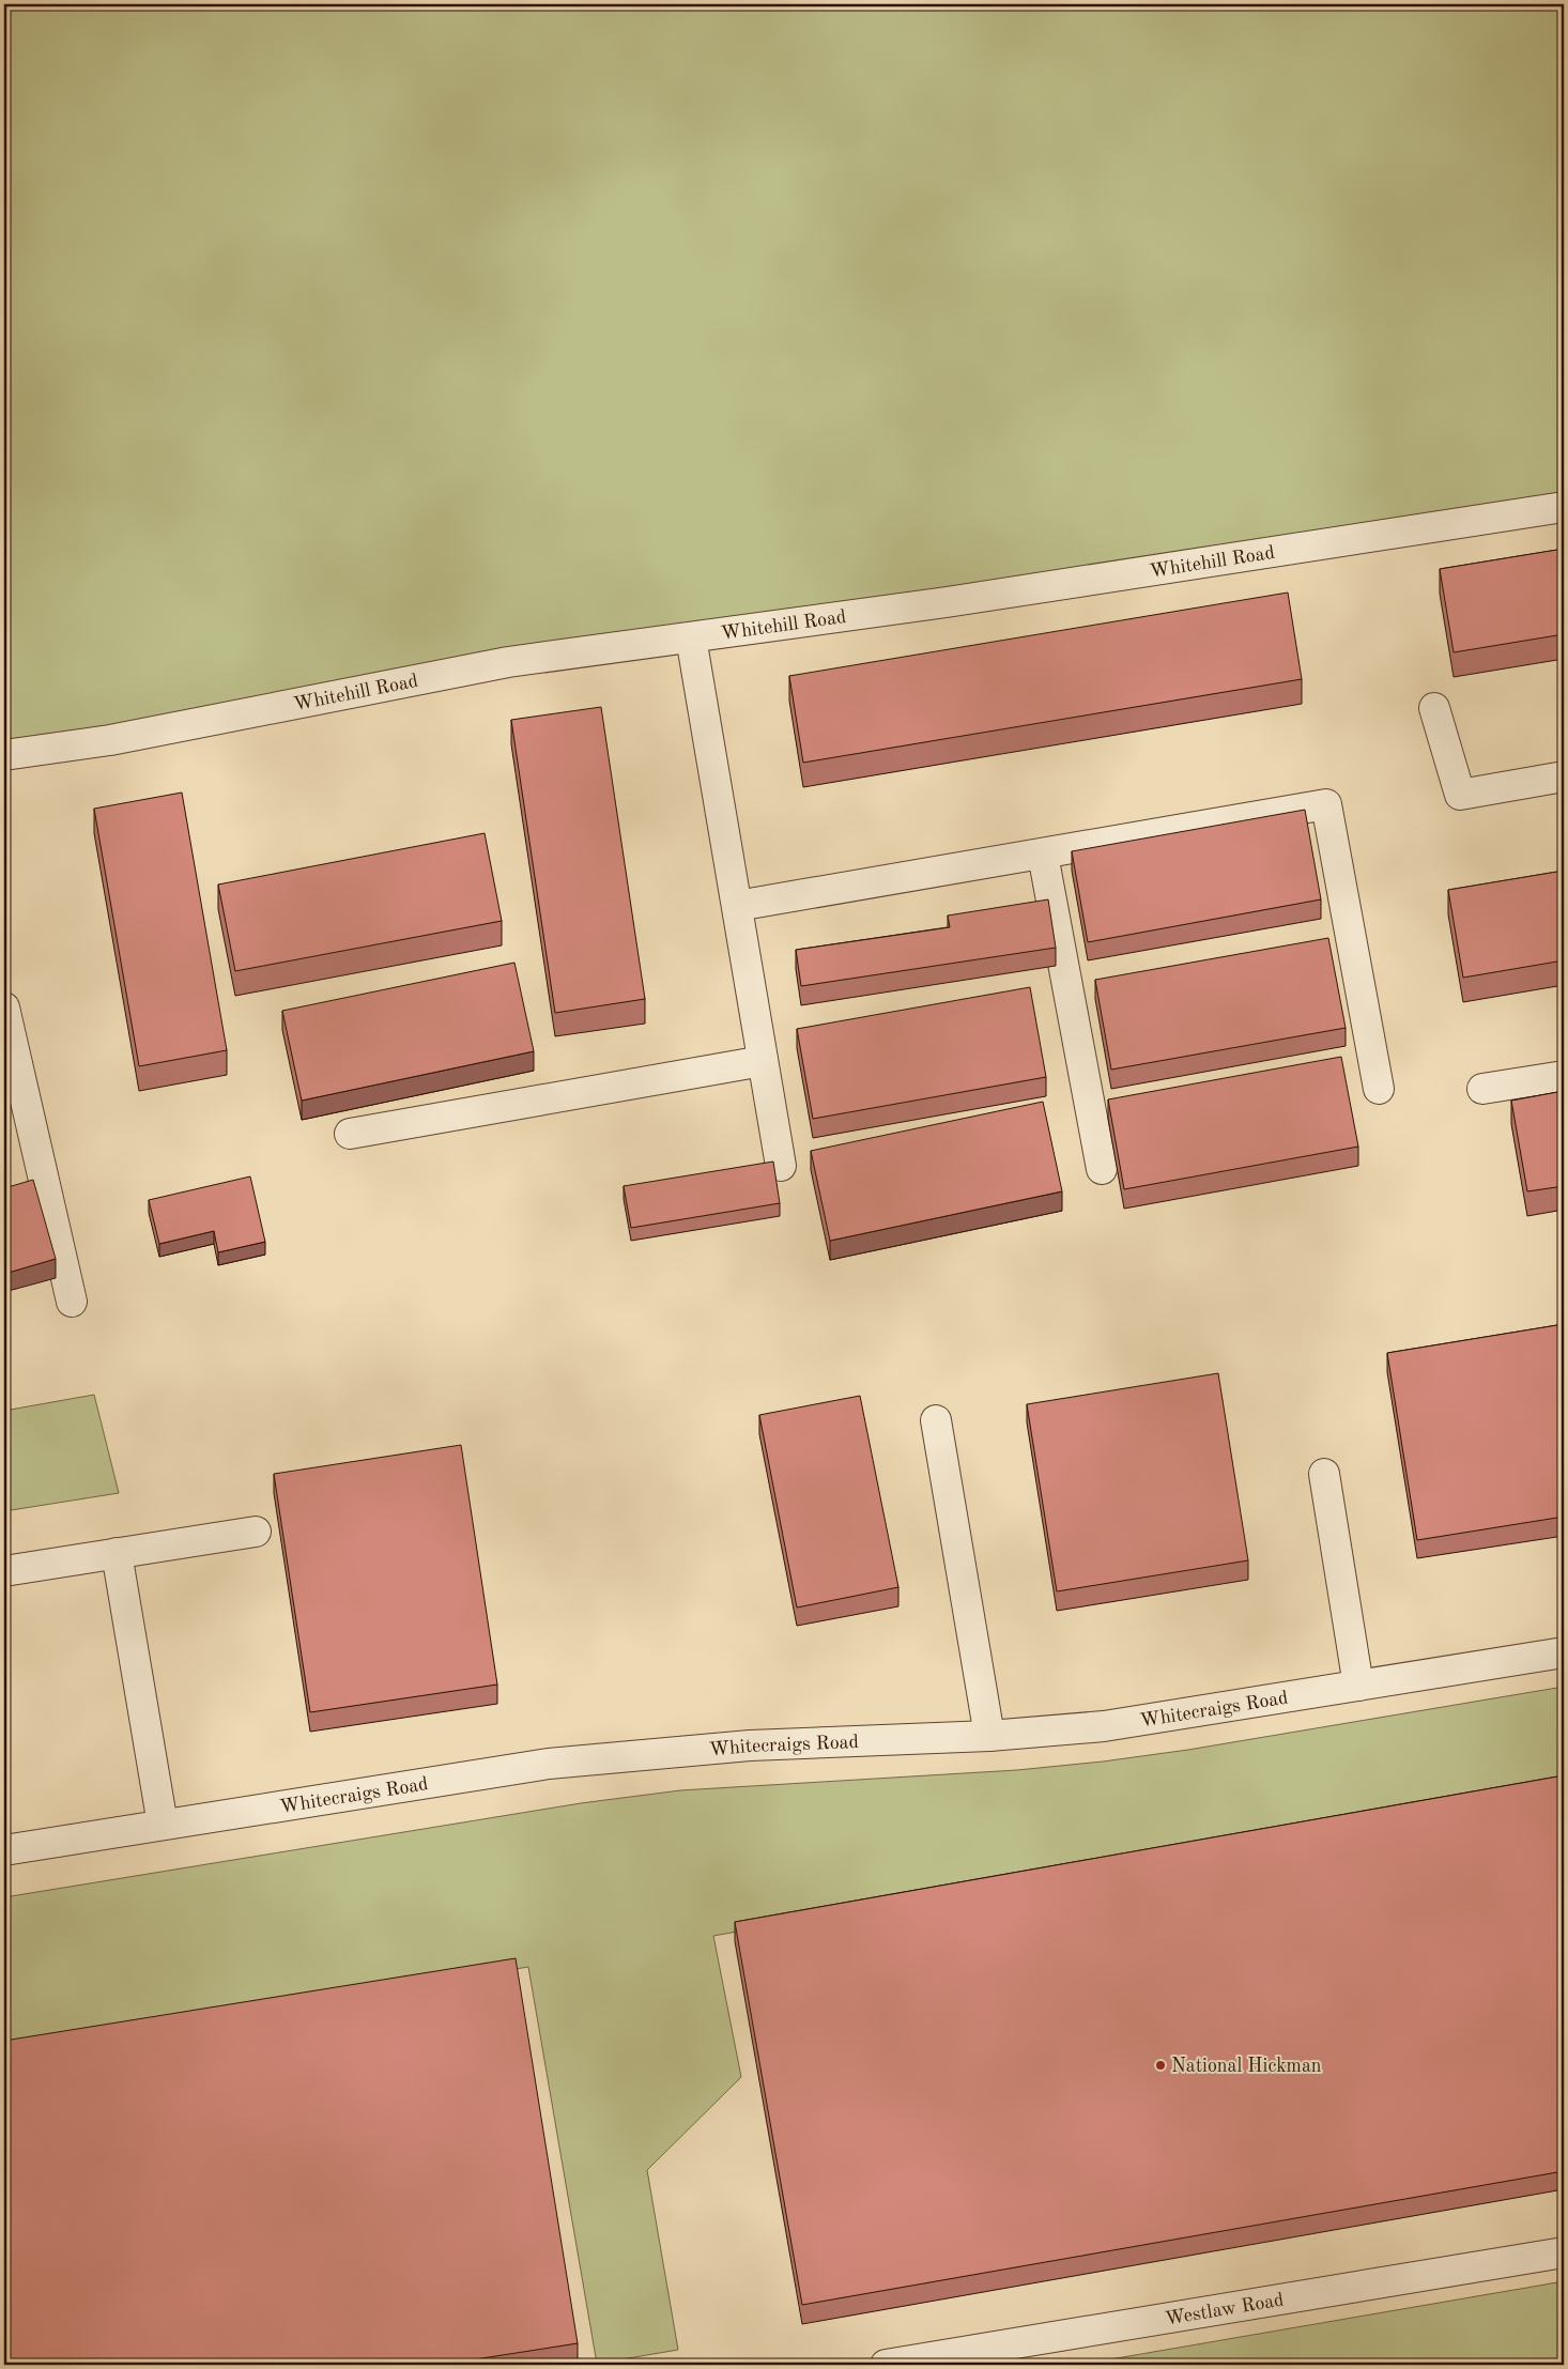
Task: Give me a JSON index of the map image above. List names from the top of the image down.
{
  "streets": {
    "street": ["Whitehill Road", "Whitecraigs Road", "Westlaw Road"]
  },
  "places": ["National Hickman"]
}
